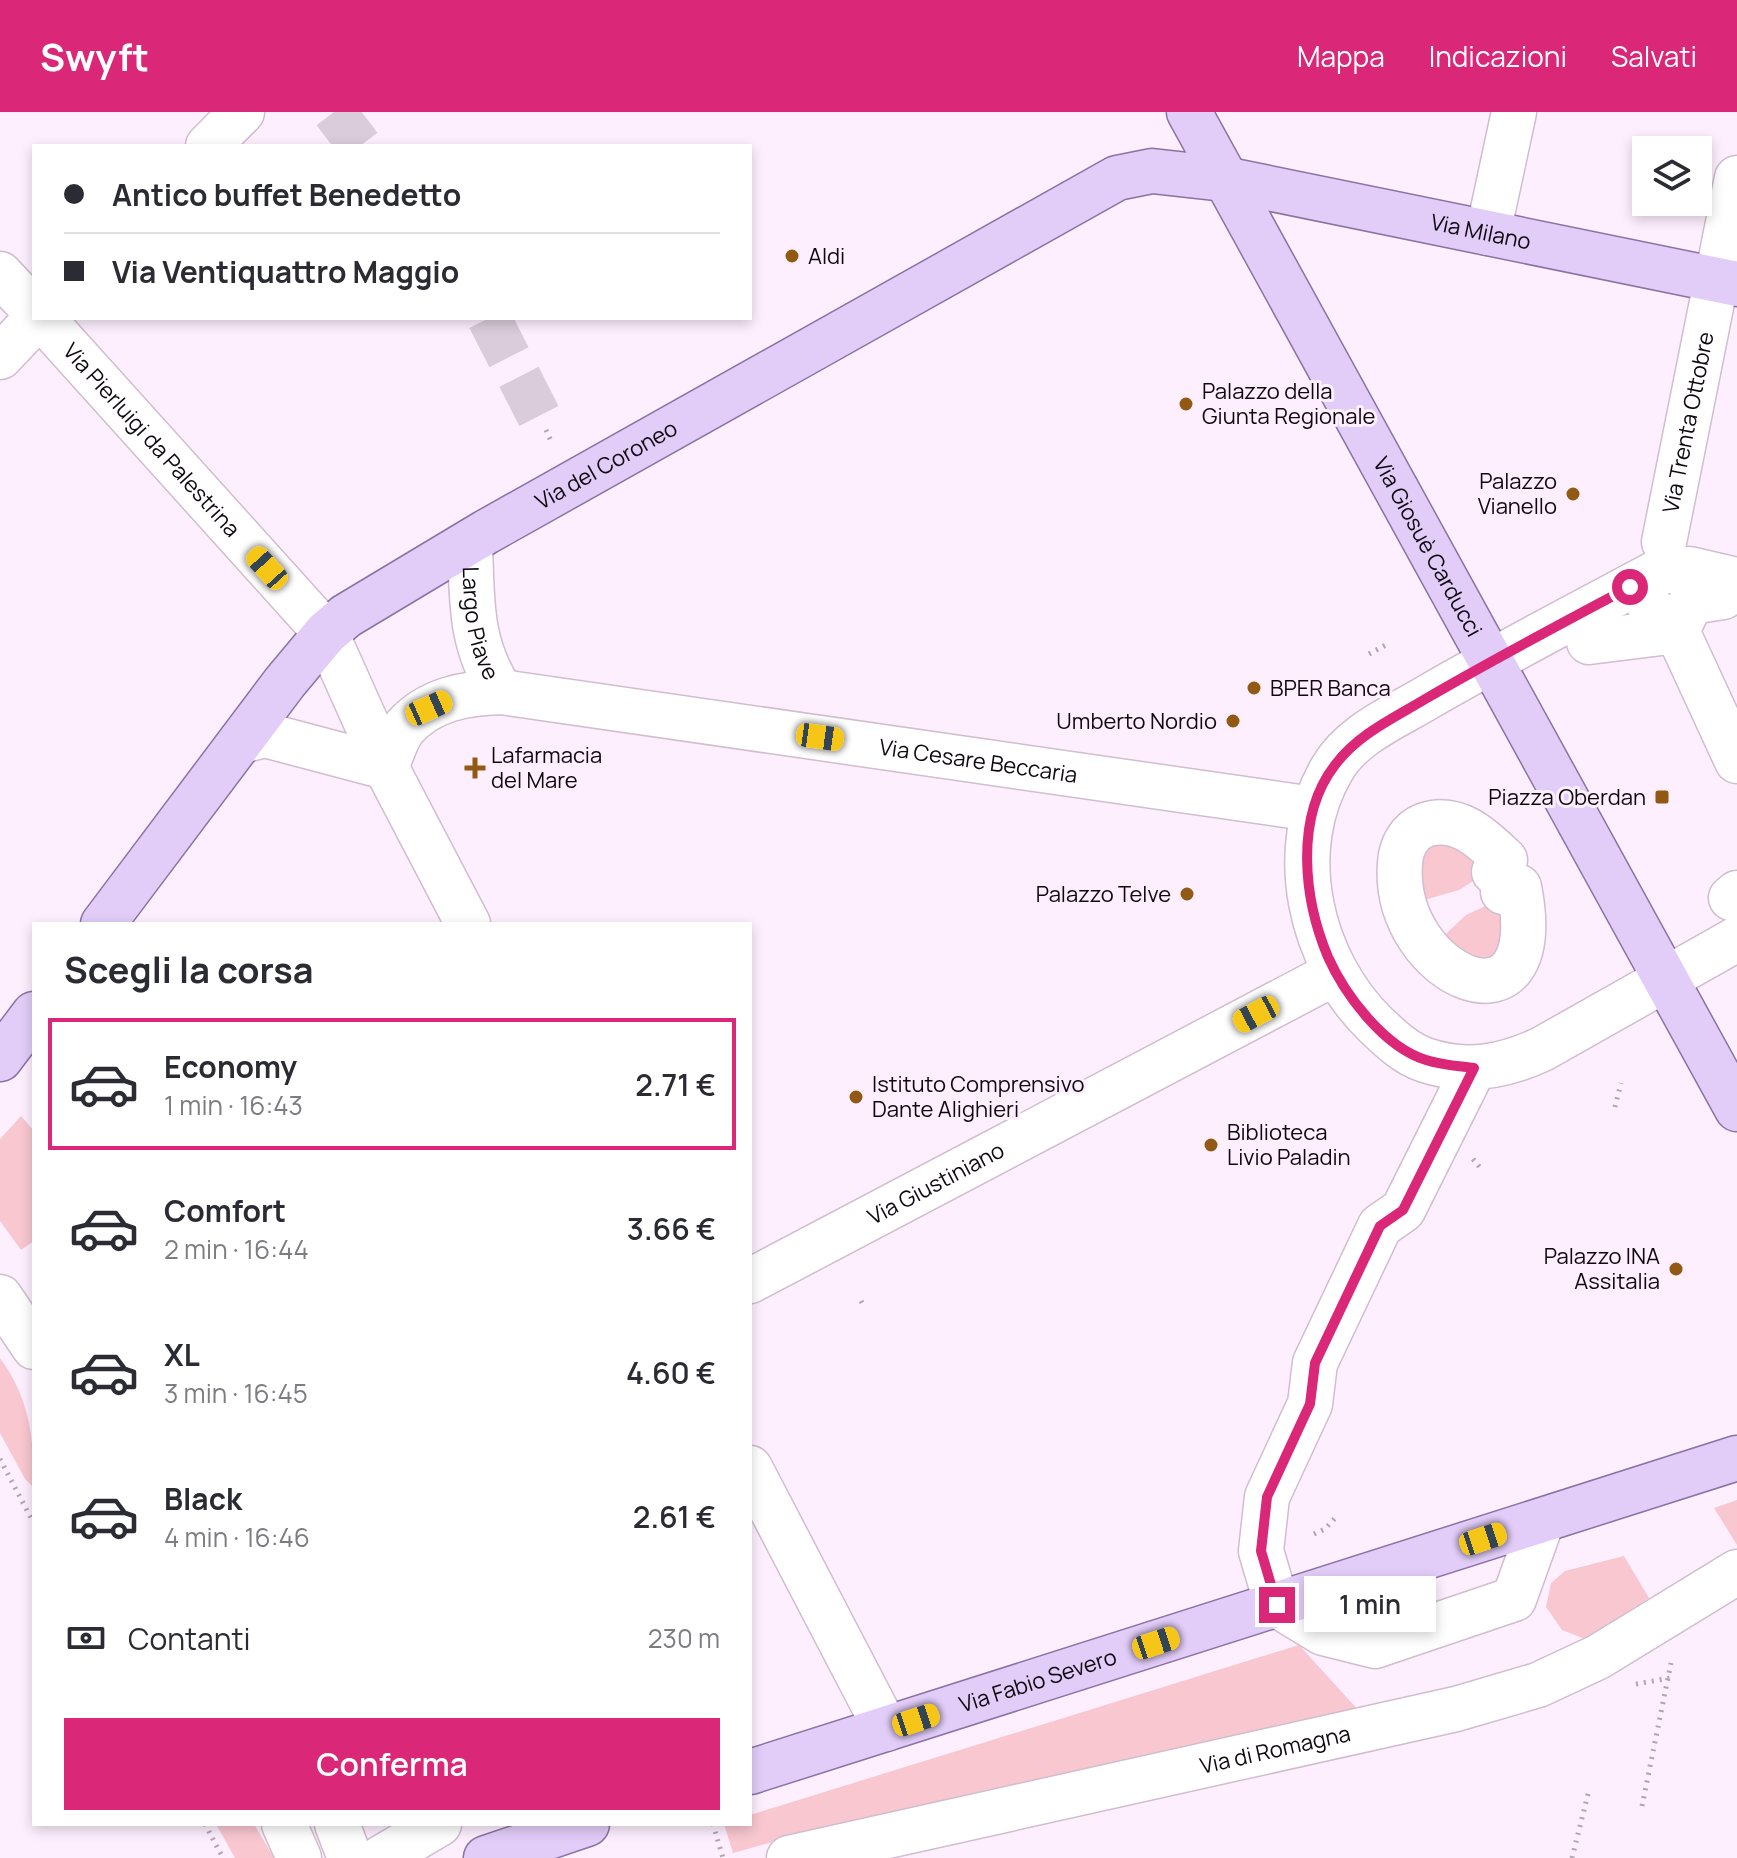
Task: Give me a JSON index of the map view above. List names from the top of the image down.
{
  "streets": {
    "main road": [
      "Via Milano",
      "Via del Coroneo",
      "Via Giosuè Carducci",
      "Via Fabio Severo"
    ],
    "street": [
      "Via Trenta Ottobre",
      "Via Pierluigi da Palestrina",
      "Largo Piave",
      "Via Cesare Beccaria",
      "Via Giustiniano",
      "Via di Romagna"
    ]
  },
  "crossings": [
    ["Via Milano", "Via Trenta Ottobre"],
    ["Via Milano", "Via del Coroneo"],
    ["Via Milano", "Via Giosuè Carducci"],
    ["Via Pierluigi da Palestrina", "Via del Coroneo"],
    ["Via del Coroneo", "Via Giosuè Carducci"],
    ["Via del Coroneo", "Largo Piave"],
    ["Largo Piave", "Via Cesare Beccaria"]
  ],
  "places": {
    "other": [
      "Aldi",
      "Palazzo della Giunta Regionale",
      "Palazzo Vianello",
      "BPER Banca",
      "Umberto Nordio",
      "Palazzo Telve",
      "Istituto Comprensivo Dante Alighieri",
      "Biblioteca Livio Paladin",
      "Palazzo INA Assitalia"
    ],
    "health": ["Lafarmacia del Mare"],
    "transit": ["Piazza Oberdan"]
  },
  "page": {
    "header": "Swyft",
    "nav": ["Mappa", "Indicazioni", "Salvati"],
    "banner": ["Antico buffet Benedetto", "Via Ventiquattro Maggio"],
    "heading": "Scegli la corsa",
    "list": [
      {
        "name": "Economy",
        "note": "1 min · 16:43",
        "value": "2.71 €"
      },
      {
        "name": "Comfort",
        "note": "2 min · 16:44",
        "value": "3.66 €"
      },
      {
        "name": "XL",
        "note": "3 min · 16:45",
        "value": "4.60 €"
      },
      {
        "name": "Black",
        "note": "4 min · 16:46",
        "value": "2.61 €"
      }
    ],
    "bubble": "1 min",
    "pay": ["Contanti", "230 m"],
    "buttons": "Conferma"
  }
}
